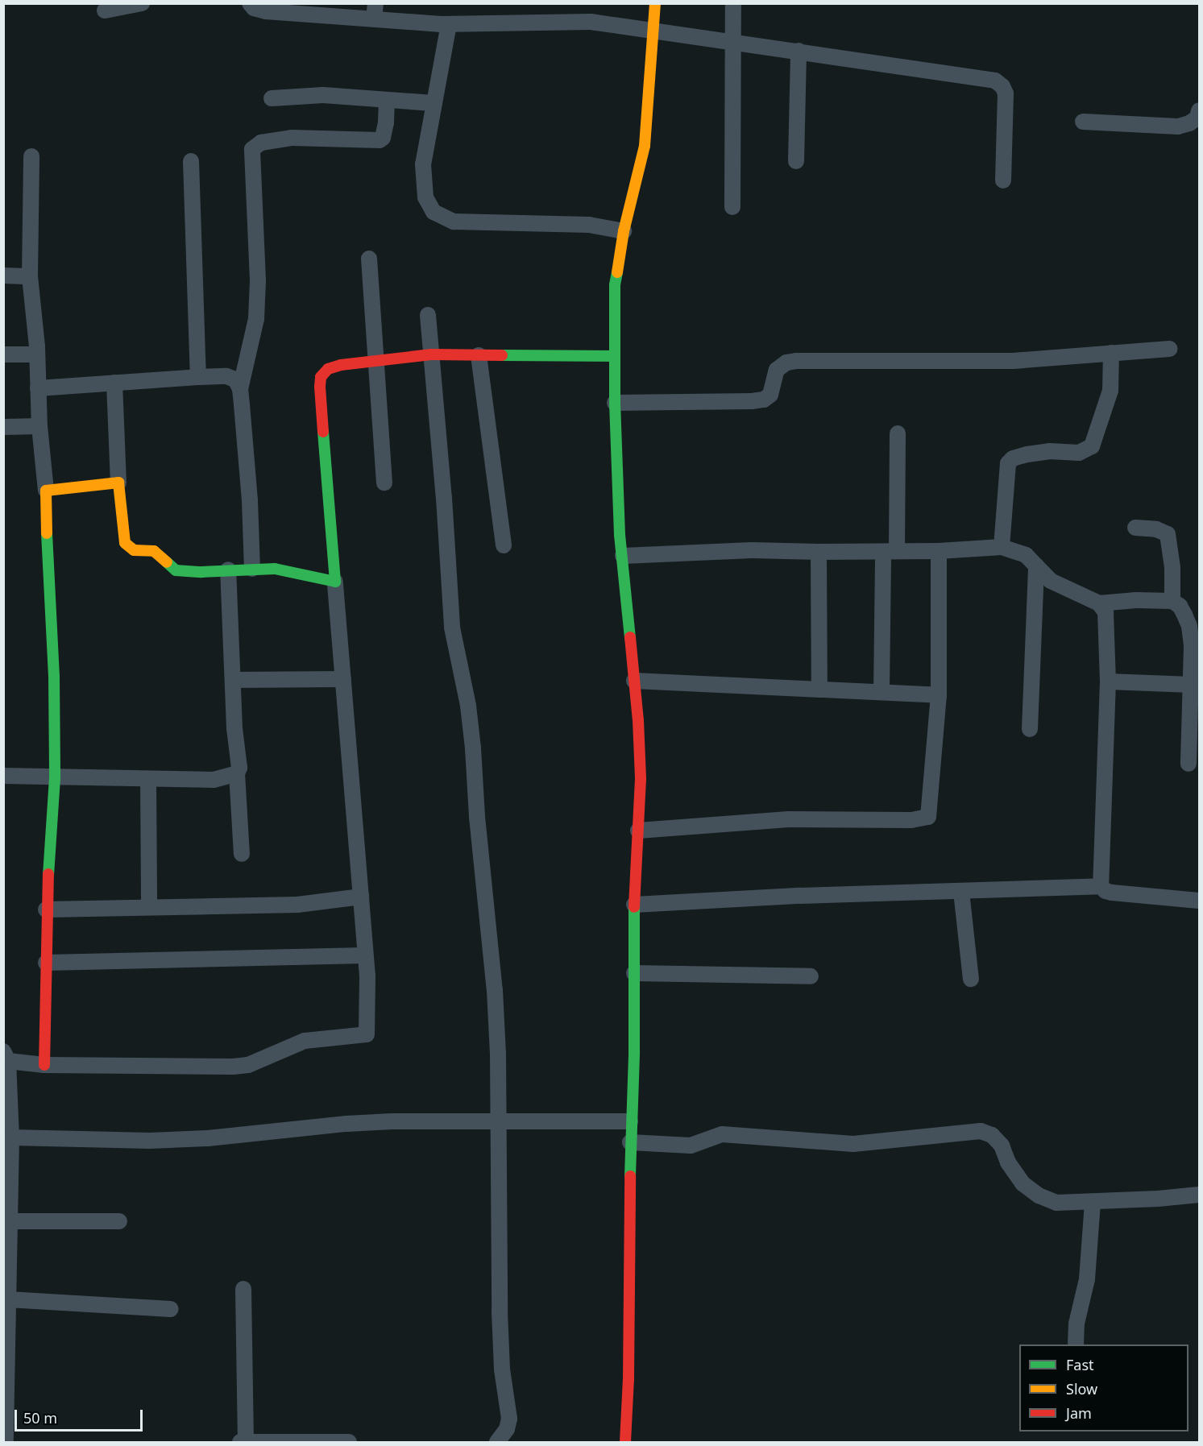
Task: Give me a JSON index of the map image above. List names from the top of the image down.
{
  "legend": ["Fast", "Slow", "Jam"],
  "scale_bar": "50 m"
}
